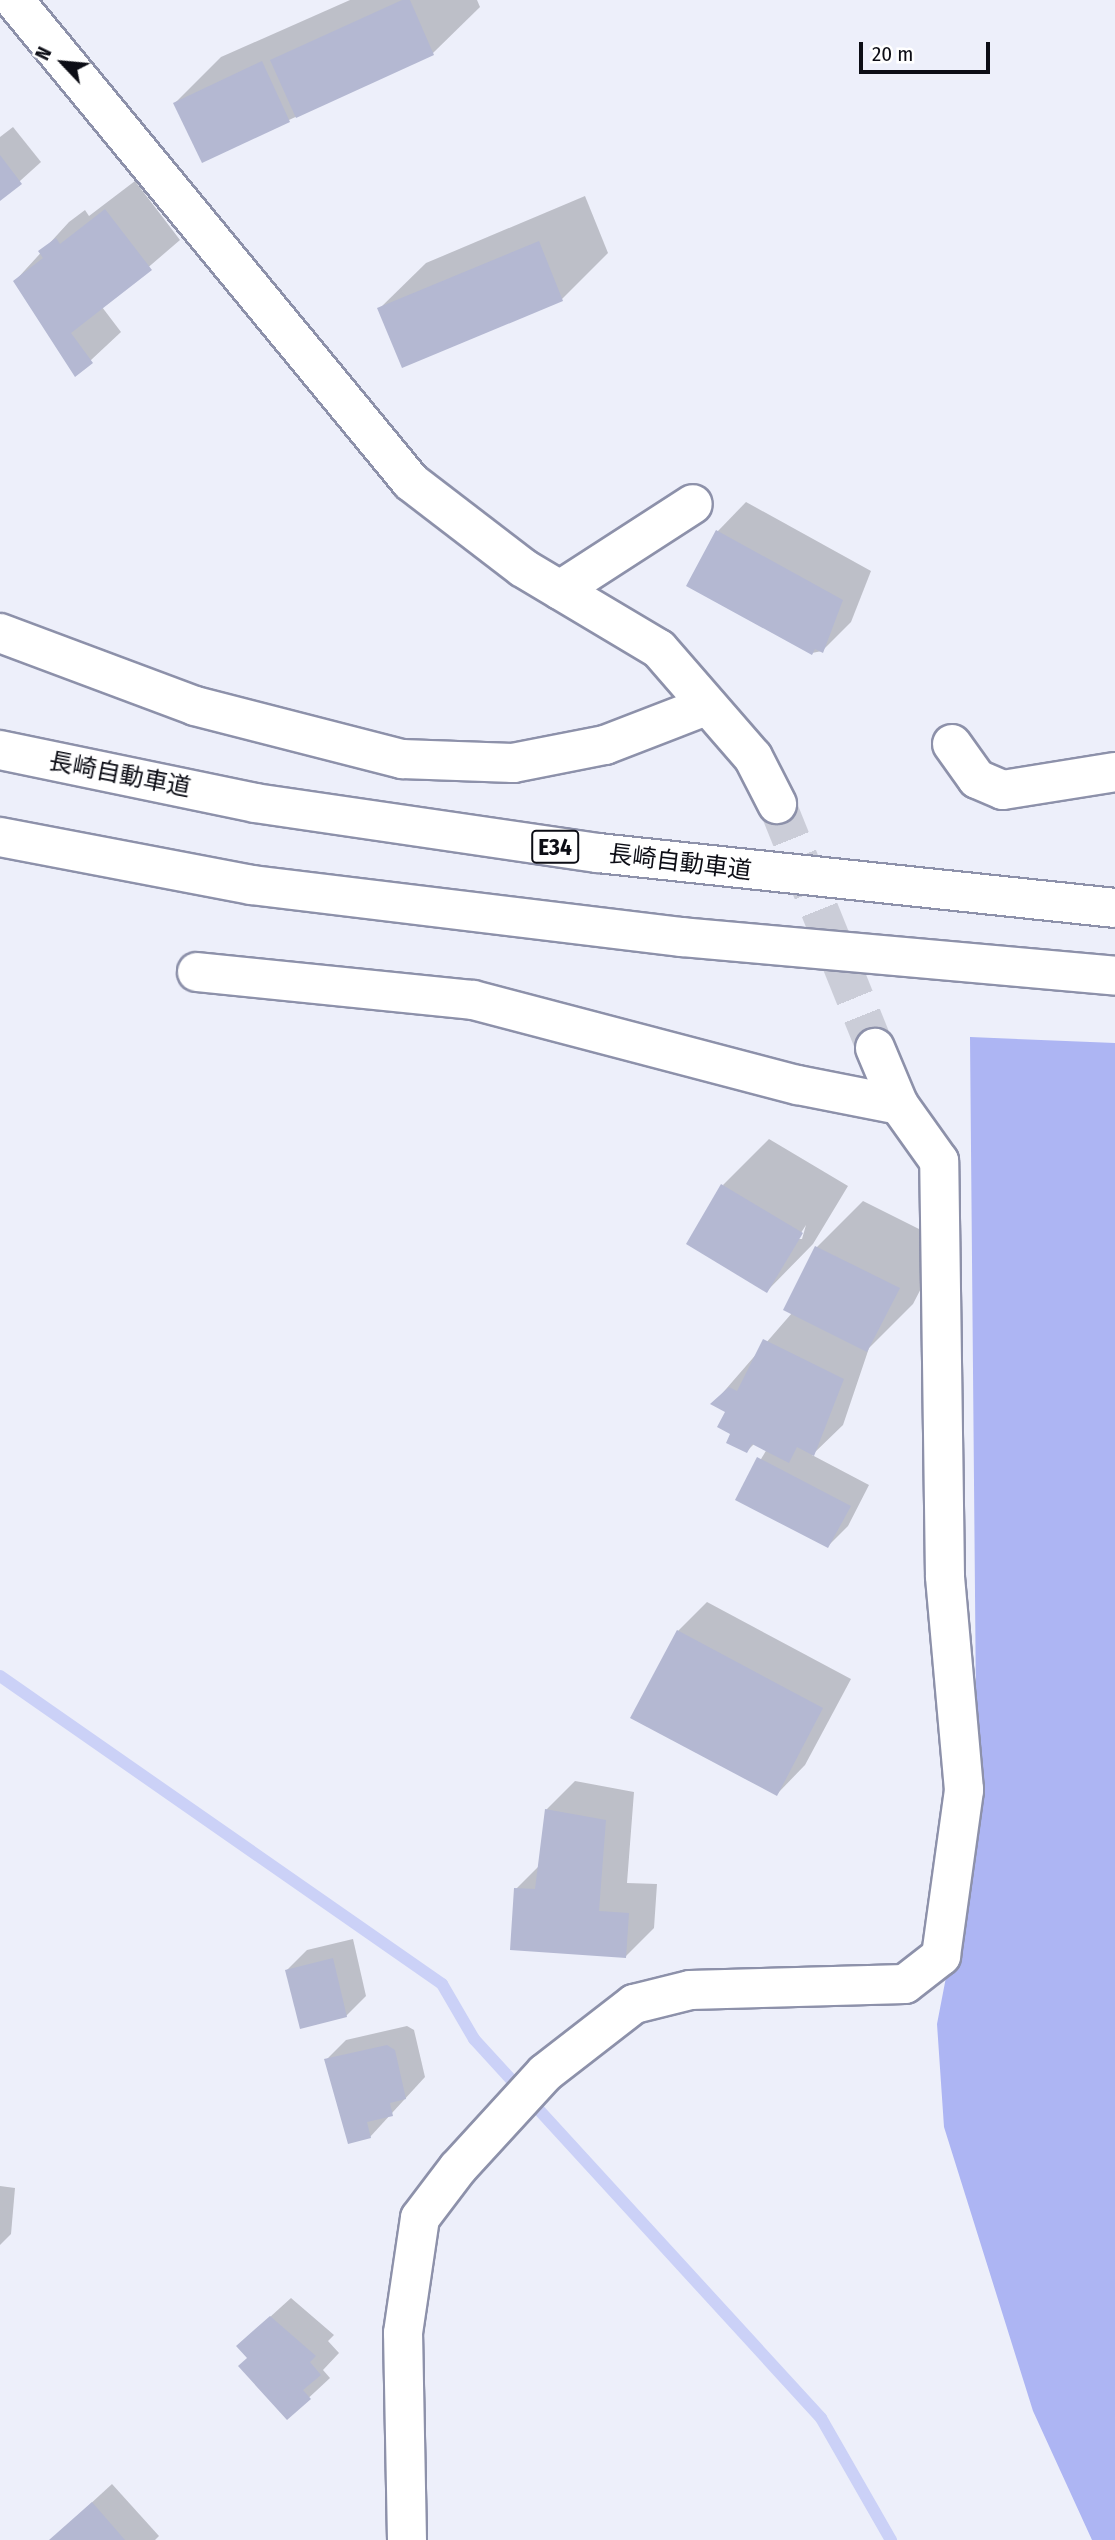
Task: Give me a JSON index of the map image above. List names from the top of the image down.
{
  "streets": {
    "main road": ["長崎自動車道", "E34"]
  },
  "scale_bar": "20 m",
  "north": "top left"
}
